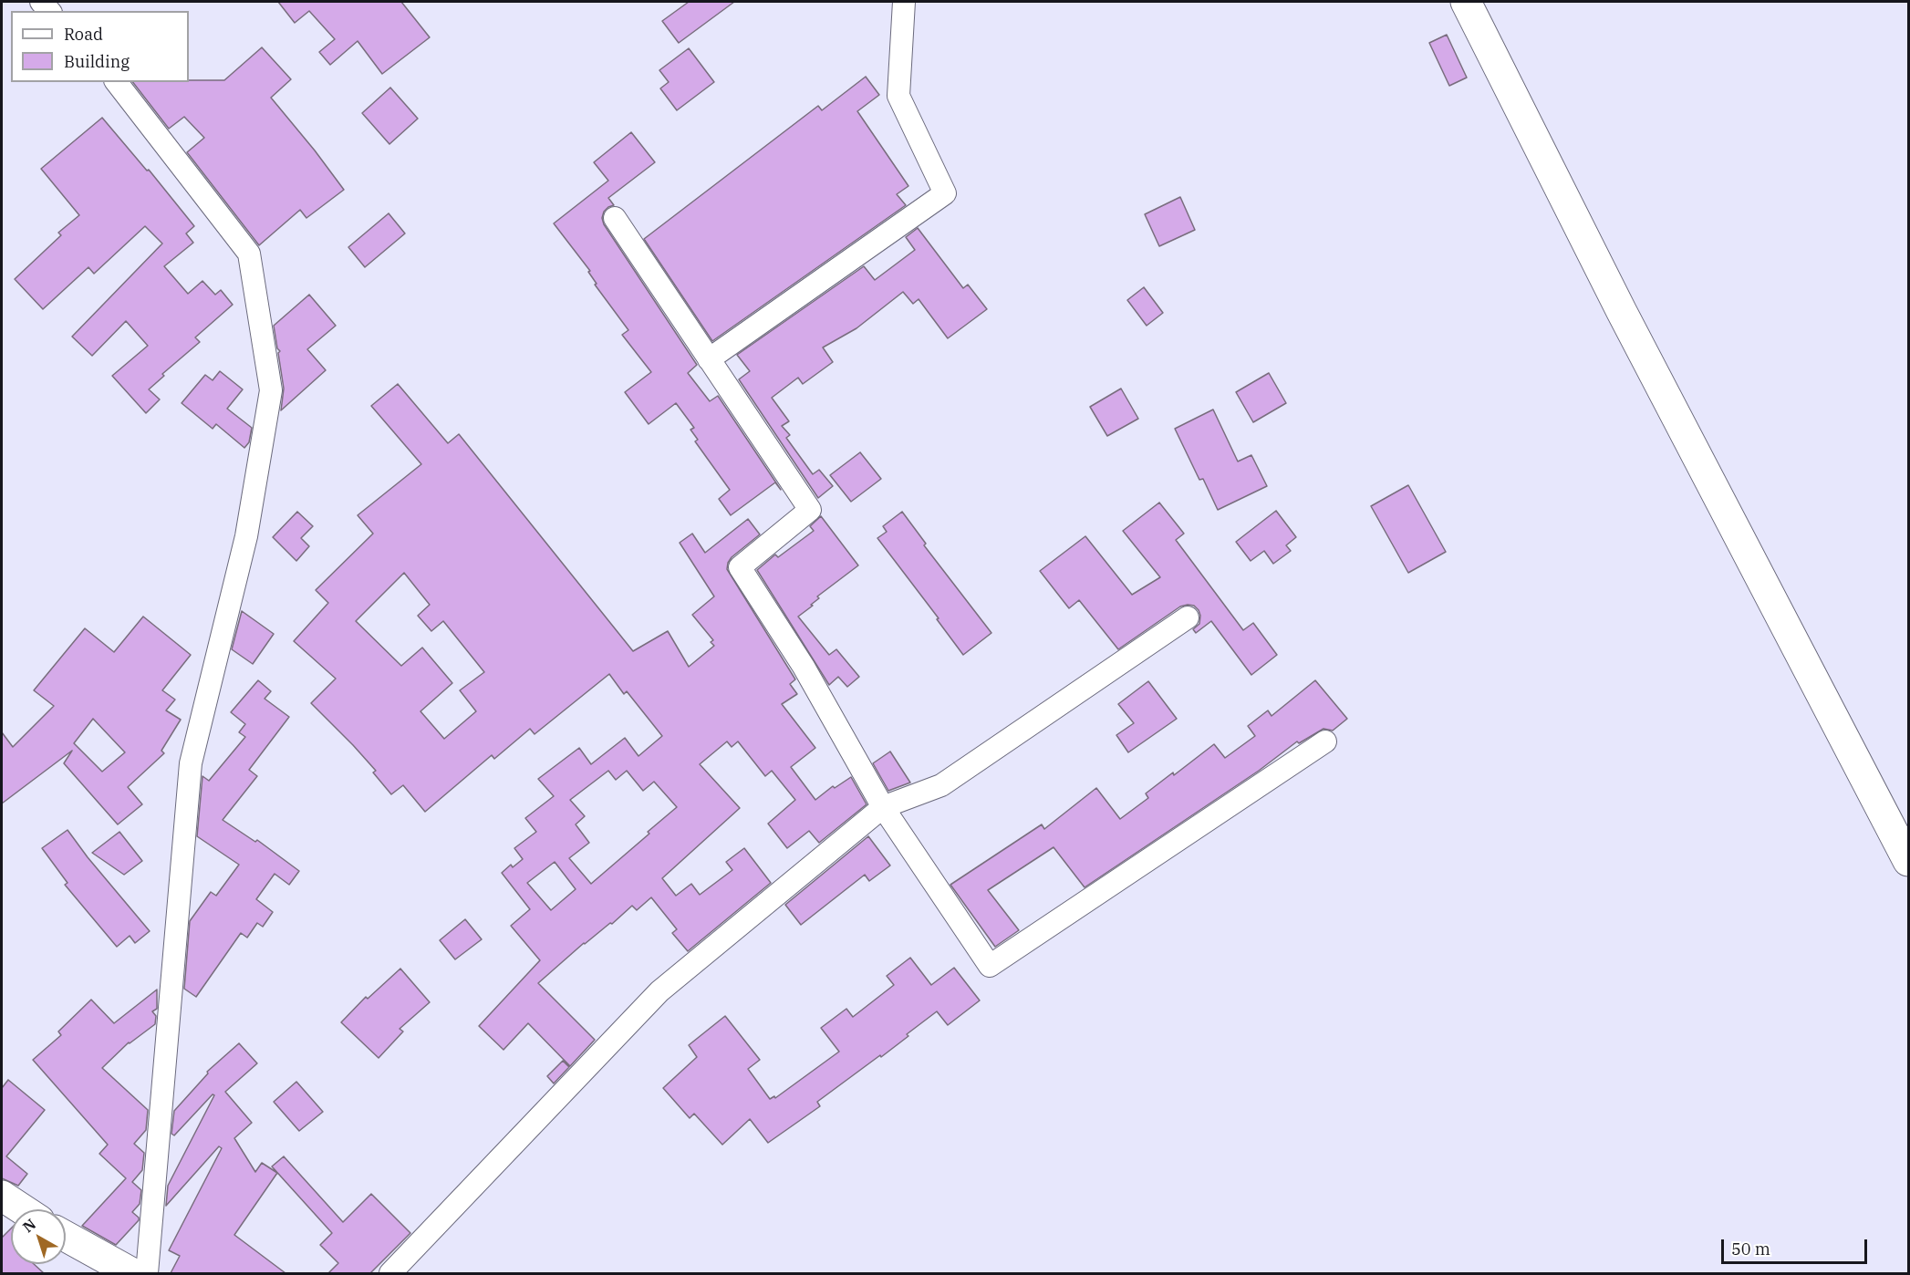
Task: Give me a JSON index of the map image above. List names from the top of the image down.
{
  "legend": ["Road", "Building"],
  "scale_bar": "50 m",
  "north": "top left"
}
